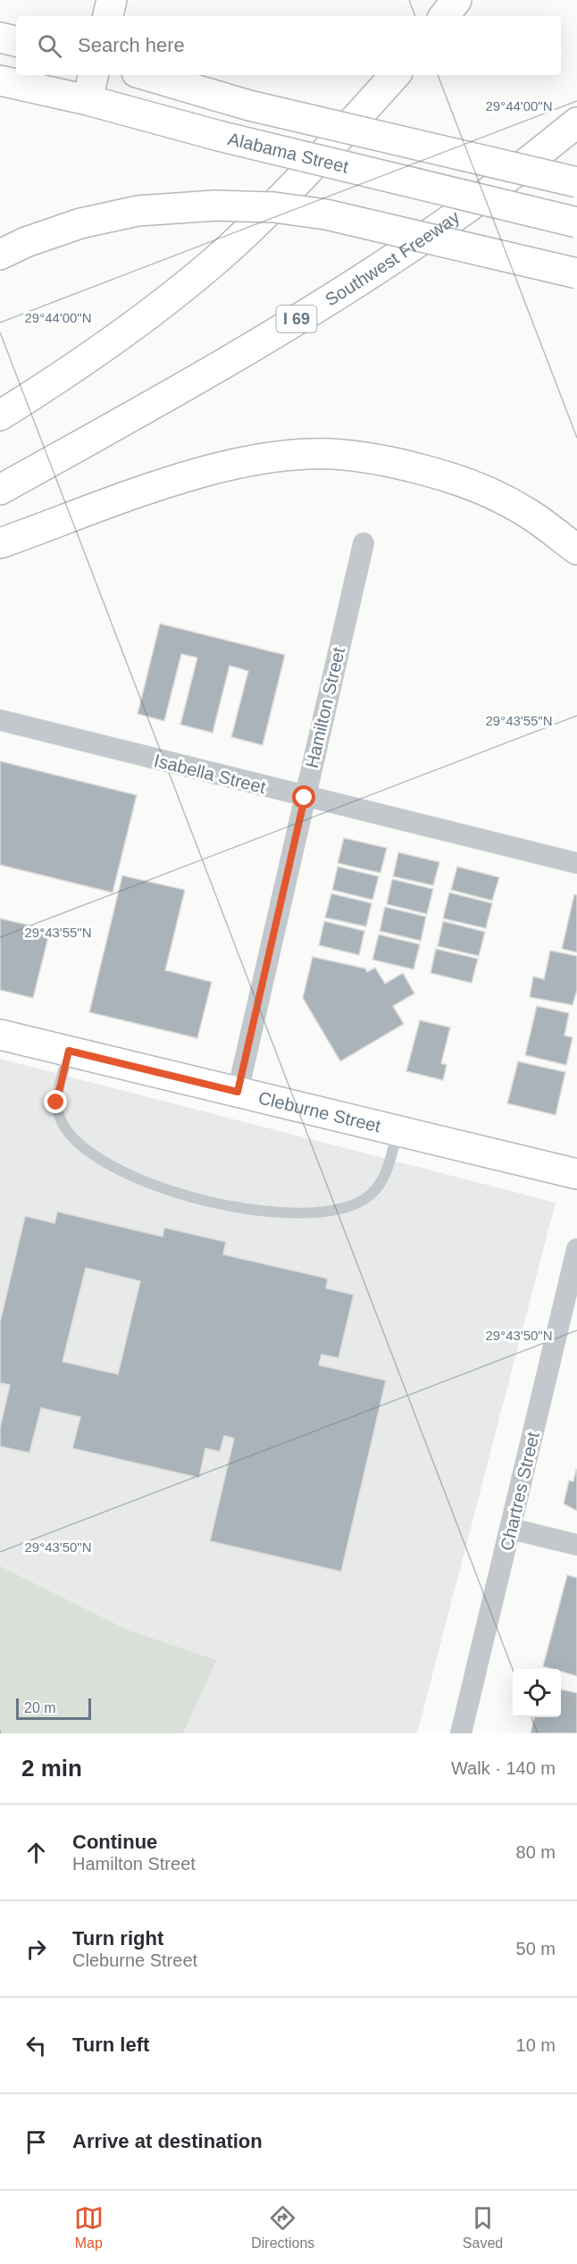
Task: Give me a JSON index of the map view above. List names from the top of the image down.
{
  "streets": {
    "main road": [
      "Alabama Street",
      "Southwest Freeway",
      "I 69",
      "Cleburne Street"
    ],
    "street": ["Hamilton Street", "Isabella Street", "Chartres Street"]
  },
  "crossings": [
    ["Hamilton Street", "Isabella Street"],
    ["Hamilton Street", "Cleburne Street"]
  ],
  "scale_bar": "20 m",
  "page": {
    "search": "Search here",
    "scale": "20 m",
    "heading": ["2 min", "Walk · 140 m"],
    "list": [
      ["Continue", "Hamilton Street", "80 m"],
      ["Turn right", "Cleburne Street", "50 m"],
      ["Turn left", "10 m"],
      "Arrive at destination"
    ],
    "nav": ["Map", "Directions", "Saved"]
  },
  "coordinates": ["29°44'00\"N", "29°43'55\"N", "29°43'50\"N"]
}
